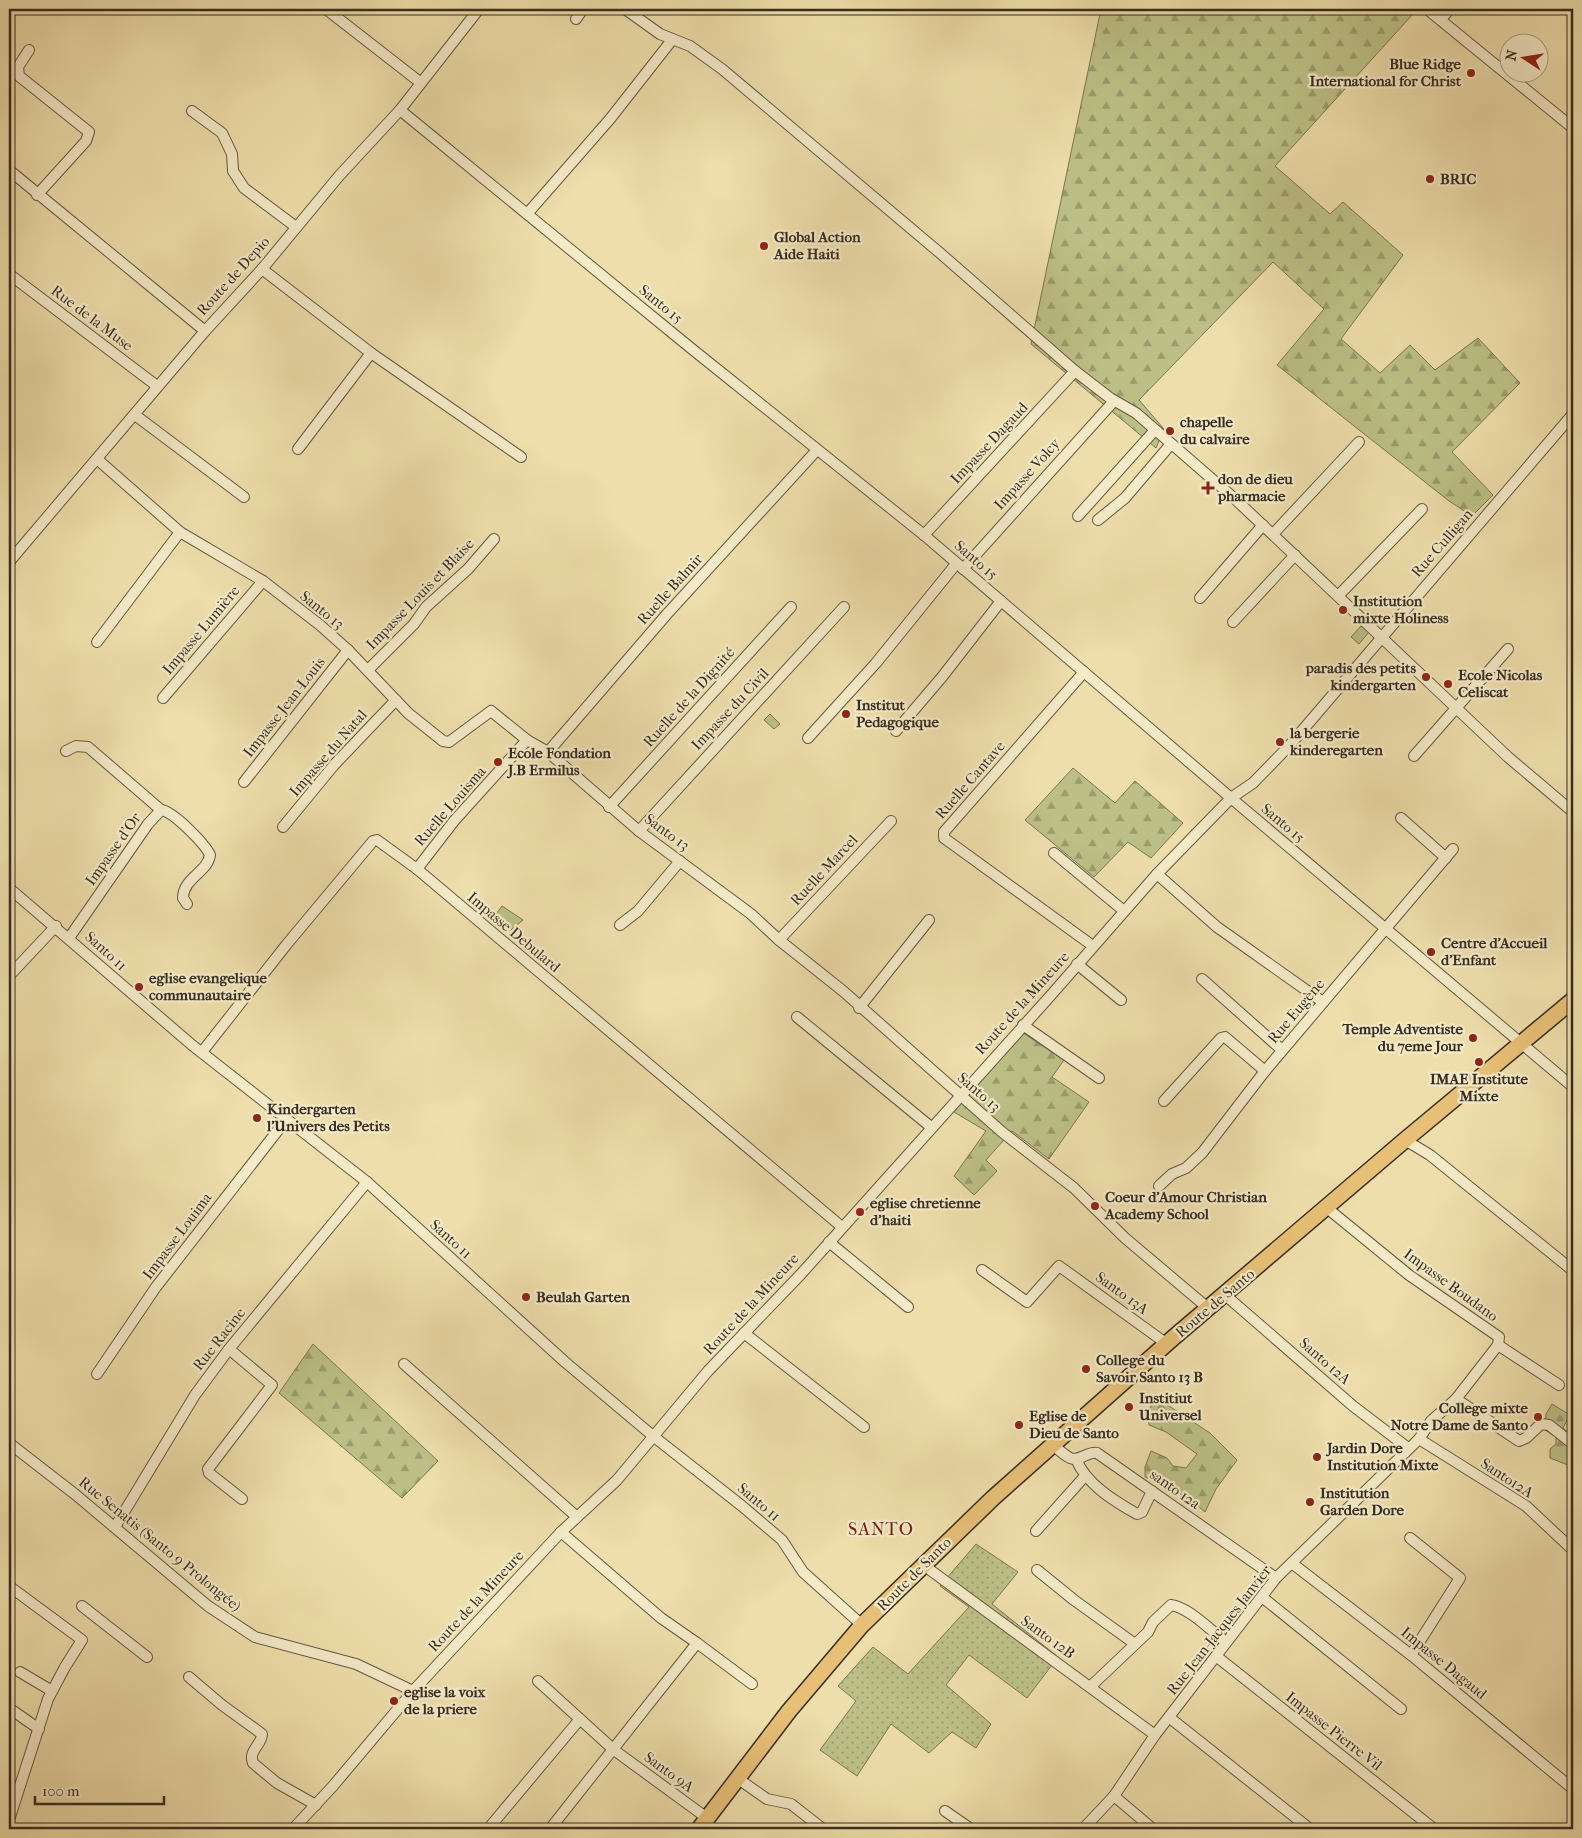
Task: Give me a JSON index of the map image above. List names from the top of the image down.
{
  "streets": {
    "main road": ["Route de Santo"],
    "street": [
      "Route de Depio",
      "Santo 15",
      "Rue de la Muse",
      "Impasse Dagaud",
      "Impasse Volcy",
      "Rue Culligan",
      "Ruelle Balmir",
      "Impasse Louis et Blaise",
      "Santo 13",
      "Impasse Lumière",
      "Ruelle de la Dignité",
      "Impasse Jean-Louis",
      "Impasse du Civil",
      "Impasse du Natal",
      "Ruelle Cantave",
      "Ruelle Louisma",
      "Impasse d'Or",
      "Ruelle Marcel",
      "Impasse Debulard",
      "Santo 11",
      "Route de la Mineure",
      "Rue Eugène",
      "Impasse Louima",
      "Impasse Boudano",
      "Santo 13A",
      "Rue Racine",
      "Santo 12A",
      "Santo12A",
      "santo 12a",
      "Rue Senatis (Santo 9 Prolongée)",
      "Rue Jean-Jacques Janvier",
      "Santo 12B",
      "Impasse Pierre Vil",
      "Santo 9A"
    ]
  },
  "crossings": [
    ["Route de Depio", "Santo 15"],
    ["Route de Depio", "Rue de la Muse"],
    ["Route de Depio", "Santo 13"],
    ["Santo 15", "Impasse Dagaud"],
    ["Santo 15", "Impasse Volcy"],
    ["Santo 15", "Rue Culligan"],
    ["Santo 15", "Ruelle Balmir"],
    ["Santo 15", "Ruelle Cantave"],
    ["Santo 15", "Route de la Mineure"],
    ["Santo 15", "Rue Eugène"],
    ["Santo 15", "Route de Santo"],
    ["Impasse Dagaud", "Rue Jean-Jacques Janvier"],
    ["Rue Culligan", "Route de la Mineure"],
    ["Ruelle Balmir", "Santo 13"],
    ["Impasse Louis et Blaise", "Santo 13"],
    ["Santo 13", "Impasse Lumière"],
    ["Santo 13", "Ruelle de la Dignité"],
    ["Santo 13", "Impasse Jean-Louis"],
    ["Santo 13", "Impasse du Civil"],
    ["Santo 13", "Impasse du Natal"],
    ["Santo 13", "Ruelle Louisma"],
    ["Santo 13", "Ruelle Marcel"],
    ["Santo 13", "Route de la Mineure"],
    ["Santo 13", "Route de Santo"],
    ["Ruelle Cantave", "Route de la Mineure"],
    ["Ruelle Louisma", "Impasse Debulard"],
    ["Impasse d'Or", "Santo 11"],
    ["Impasse Debulard", "Santo 11"],
    ["Impasse Debulard", "Route de la Mineure"],
    ["Santo 11", "Route de la Mineure"],
    ["Santo 11", "Impasse Louima"],
    ["Santo 11", "Route de Santo"],
    ["Santo 11", "Rue Racine"],
    ["Route de la Mineure", "Rue Senatis (Santo 9 Prolongée)"],
    ["Impasse Boudano", "Route de Santo"],
    ["Impasse Boudano", "Rue Jean-Jacques Janvier"],
    ["Santo 13A", "Route de Santo"],
    ["Route de Santo", "Santo 12A"],
    ["Route de Santo", "Santo 12B"],
    ["Route de Santo", "Santo 9A"],
    ["Rue Racine", "Rue Senatis (Santo 9 Prolongée)"],
    ["Santo 12A", "Rue Jean-Jacques Janvier"],
    ["Santo12A", "Rue Jean-Jacques Janvier"],
    ["santo 12a", "Rue Jean-Jacques Janvier"],
    ["Rue Jean-Jacques Janvier", "Santo 12B"],
    ["Rue Jean-Jacques Janvier", "Impasse Pierre Vil"]
  ],
  "districts": ["SANTO"],
  "places": {
    "other": [
      "Blue Ridge International for Christ",
      "BRIC",
      "Global Action Aide Haiti",
      "chapelle du calvaire",
      "Institution mixte Holiness",
      "paradis des petits kindergarten",
      "Ecole Nicolas Celiscat",
      "Institut Pedagogique",
      "la bergerie kinderegarten",
      "Ecole Fondation J.B Ermilus",
      "Centre d'Accueil d'Enfant",
      "eglise evangelique communautaire",
      "Temple Adventiste du 7eme Jour",
      "IMAE Institute Mixte",
      "Kindergarten l'Univers des Petits",
      "Coeur d'Amour Christian Academy School",
      "eglise chretienne d'haiti",
      "Beulah Garten",
      "College du Savoir Santo 13 B",
      "Institiut Universel",
      "College mixte Notre Dame de Santo",
      "Eglise de Dieu de Santo",
      "Jardin Dore Institution Mixte",
      "Institution Garden Dore",
      "eglise la voix de la priere"
    ],
    "health": ["don de dieu pharmacie"]
  },
  "scale_bar": "100 m",
  "north": "left"
}
